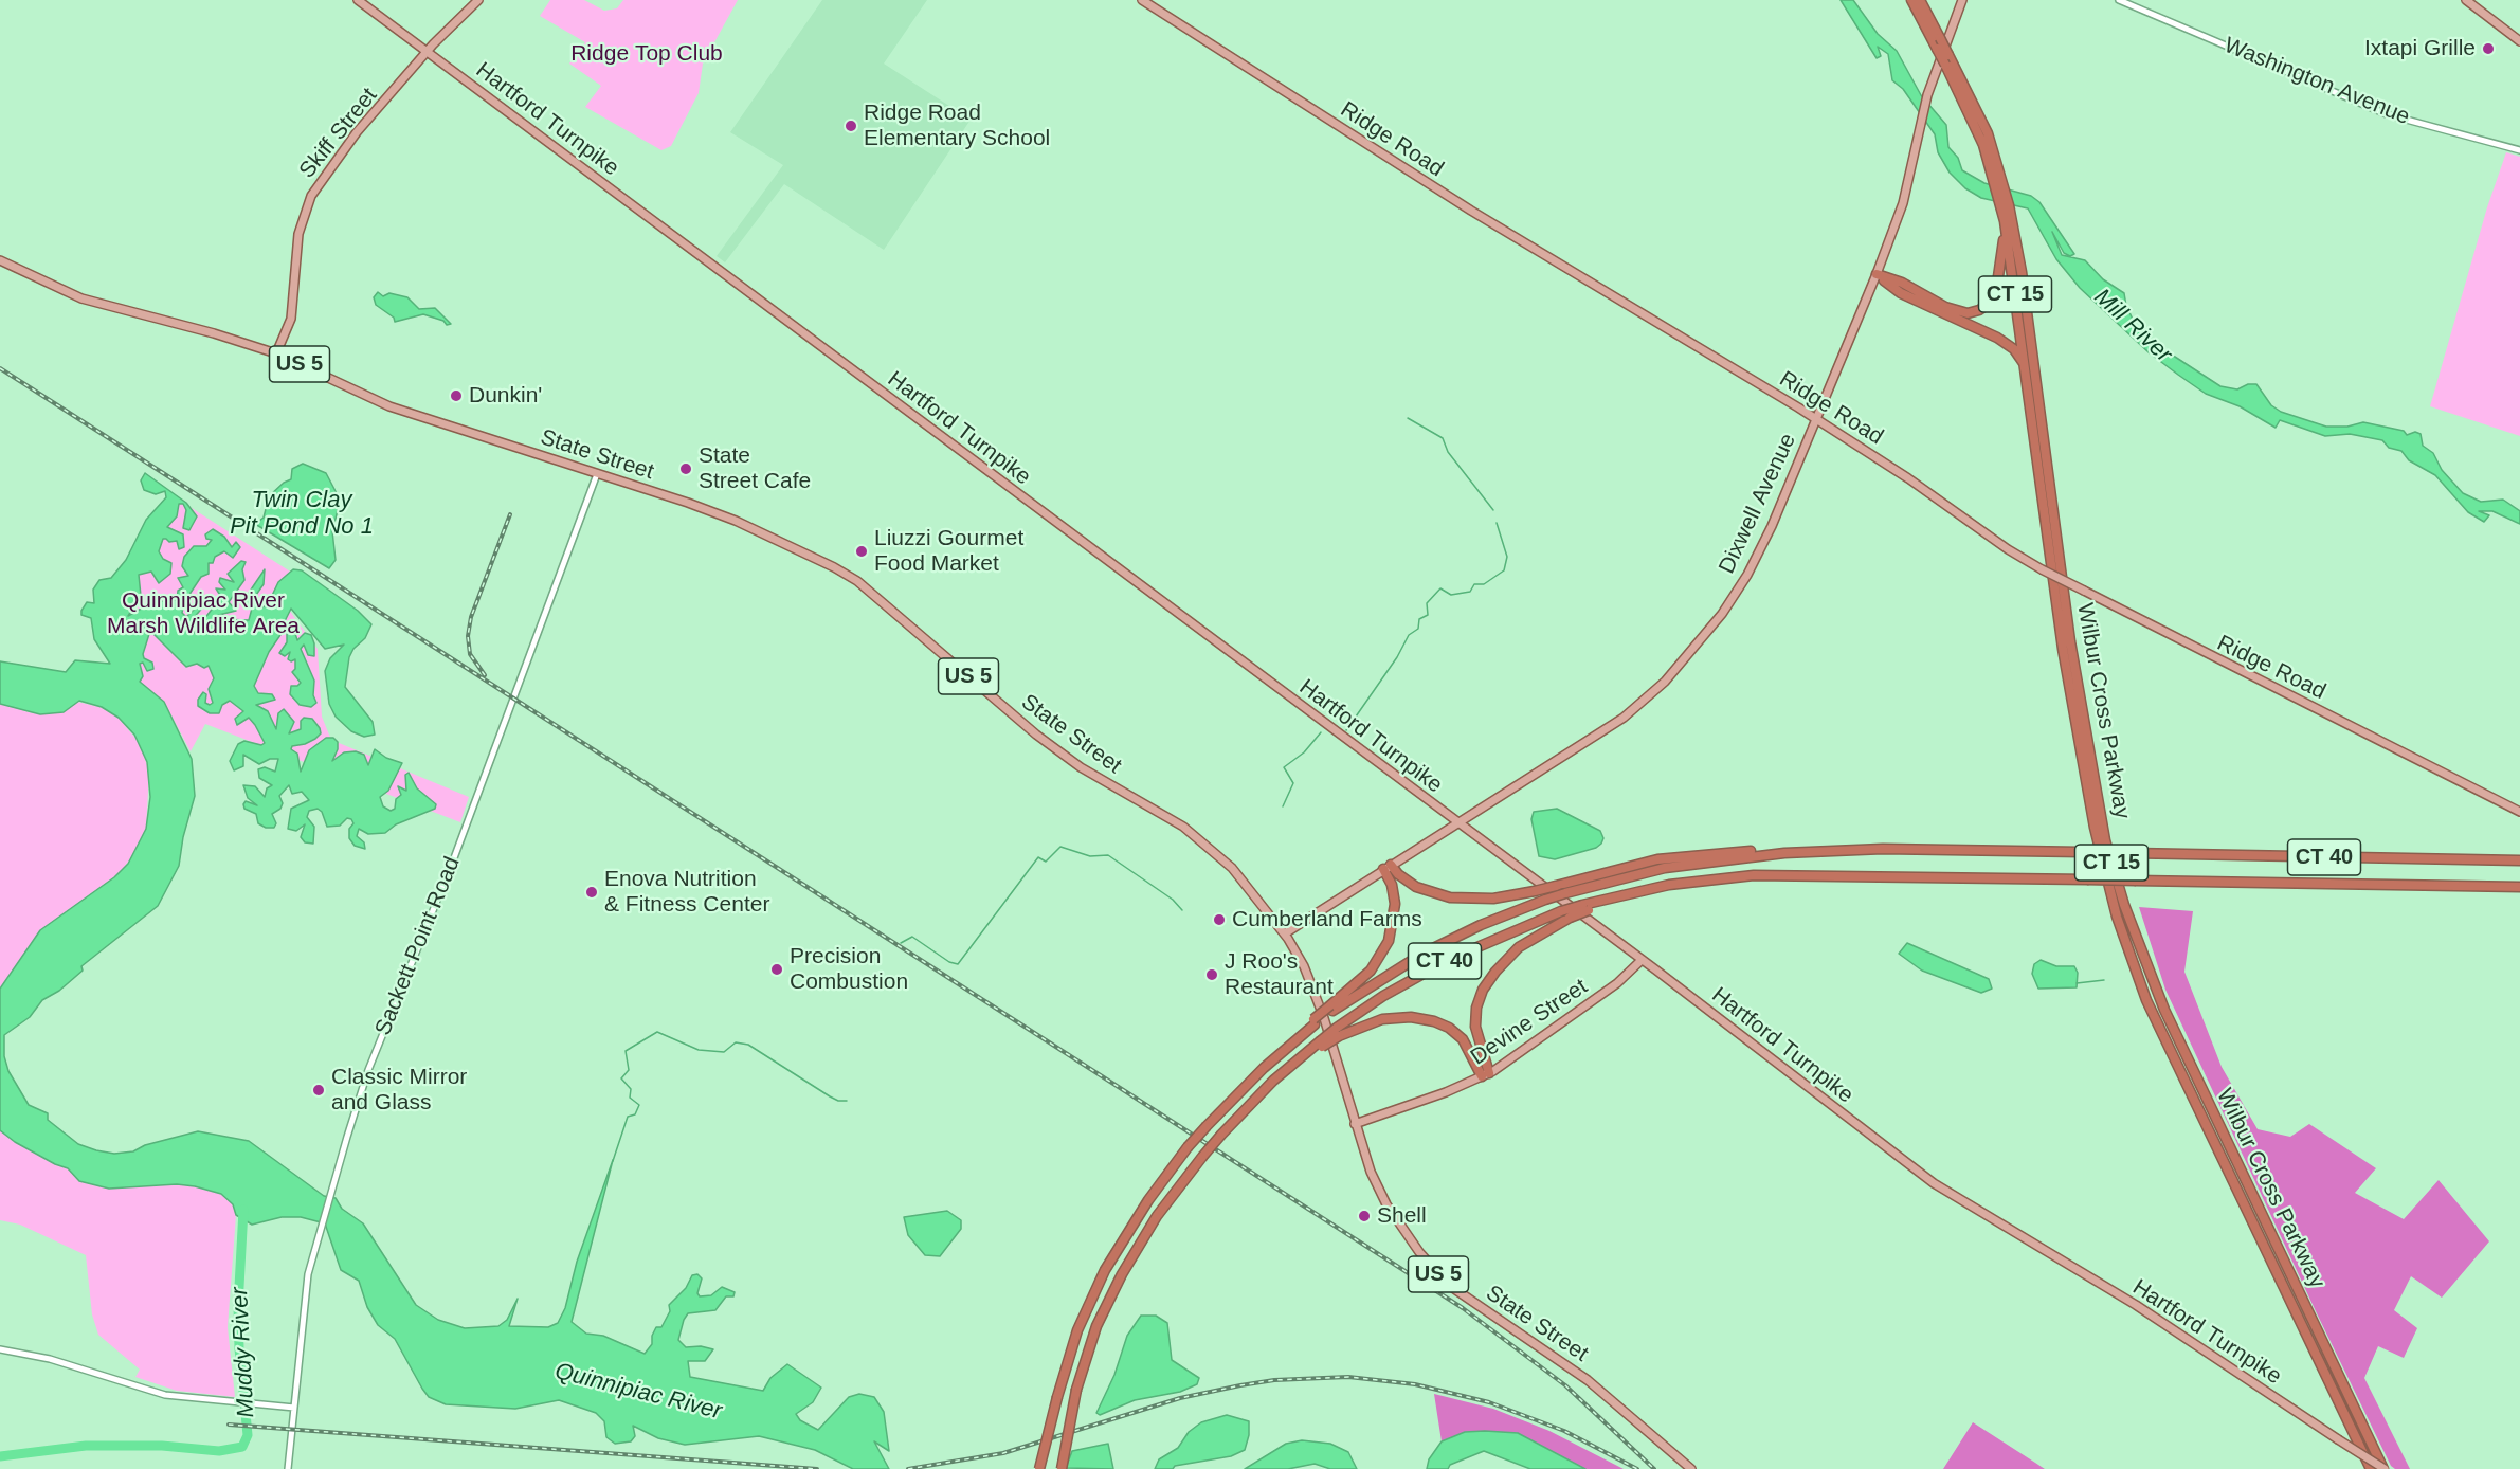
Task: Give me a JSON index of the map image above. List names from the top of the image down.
{
  "streets": {
    "highway": ["CT 15", "Wilbur Cross Parkway", "CT 40"],
    "main road": [
      "Hartford Turnpike",
      "Skiff Street",
      "Ridge Road",
      "US 5",
      "State Street",
      "Dixwell Avenue",
      "Devine Street"
    ],
    "street": ["Washington Avenue", "Sackett Point Road"]
  },
  "crossings": [
    ["Hartford Turnpike", "Skiff Street"],
    ["Hartford Turnpike", "Dixwell Avenue"],
    ["Hartford Turnpike", "Wilbur Cross Parkway"],
    ["Hartford Turnpike", "Devine Street"],
    ["Skiff Street", "State Street"],
    ["Ridge Road", "Dixwell Avenue"],
    ["State Street", "Dixwell Avenue"],
    ["State Street", "Sackett Point Road"],
    ["State Street", "Devine Street"]
  ],
  "water": [
    "Mill River",
    "Twin Clay Pit Pond No 1",
    "Muddy River",
    "Quinnipiac River"
  ],
  "parks": ["Ridge Top Club", "Quinnipiac River Marsh Wildlife Area"],
  "places": [
    "Ixtapi Grille",
    "Ridge Road Elementary School",
    "Dunkin'",
    "State Street Cafe",
    "Liuzzi Gourmet Food Market",
    "Enova Nutrition & Fitness Center",
    "Cumberland Farms",
    "Precision Combustion",
    "J Roo's Restaurant",
    "Classic Mirror and Glass",
    "Shell"
  ]
}
